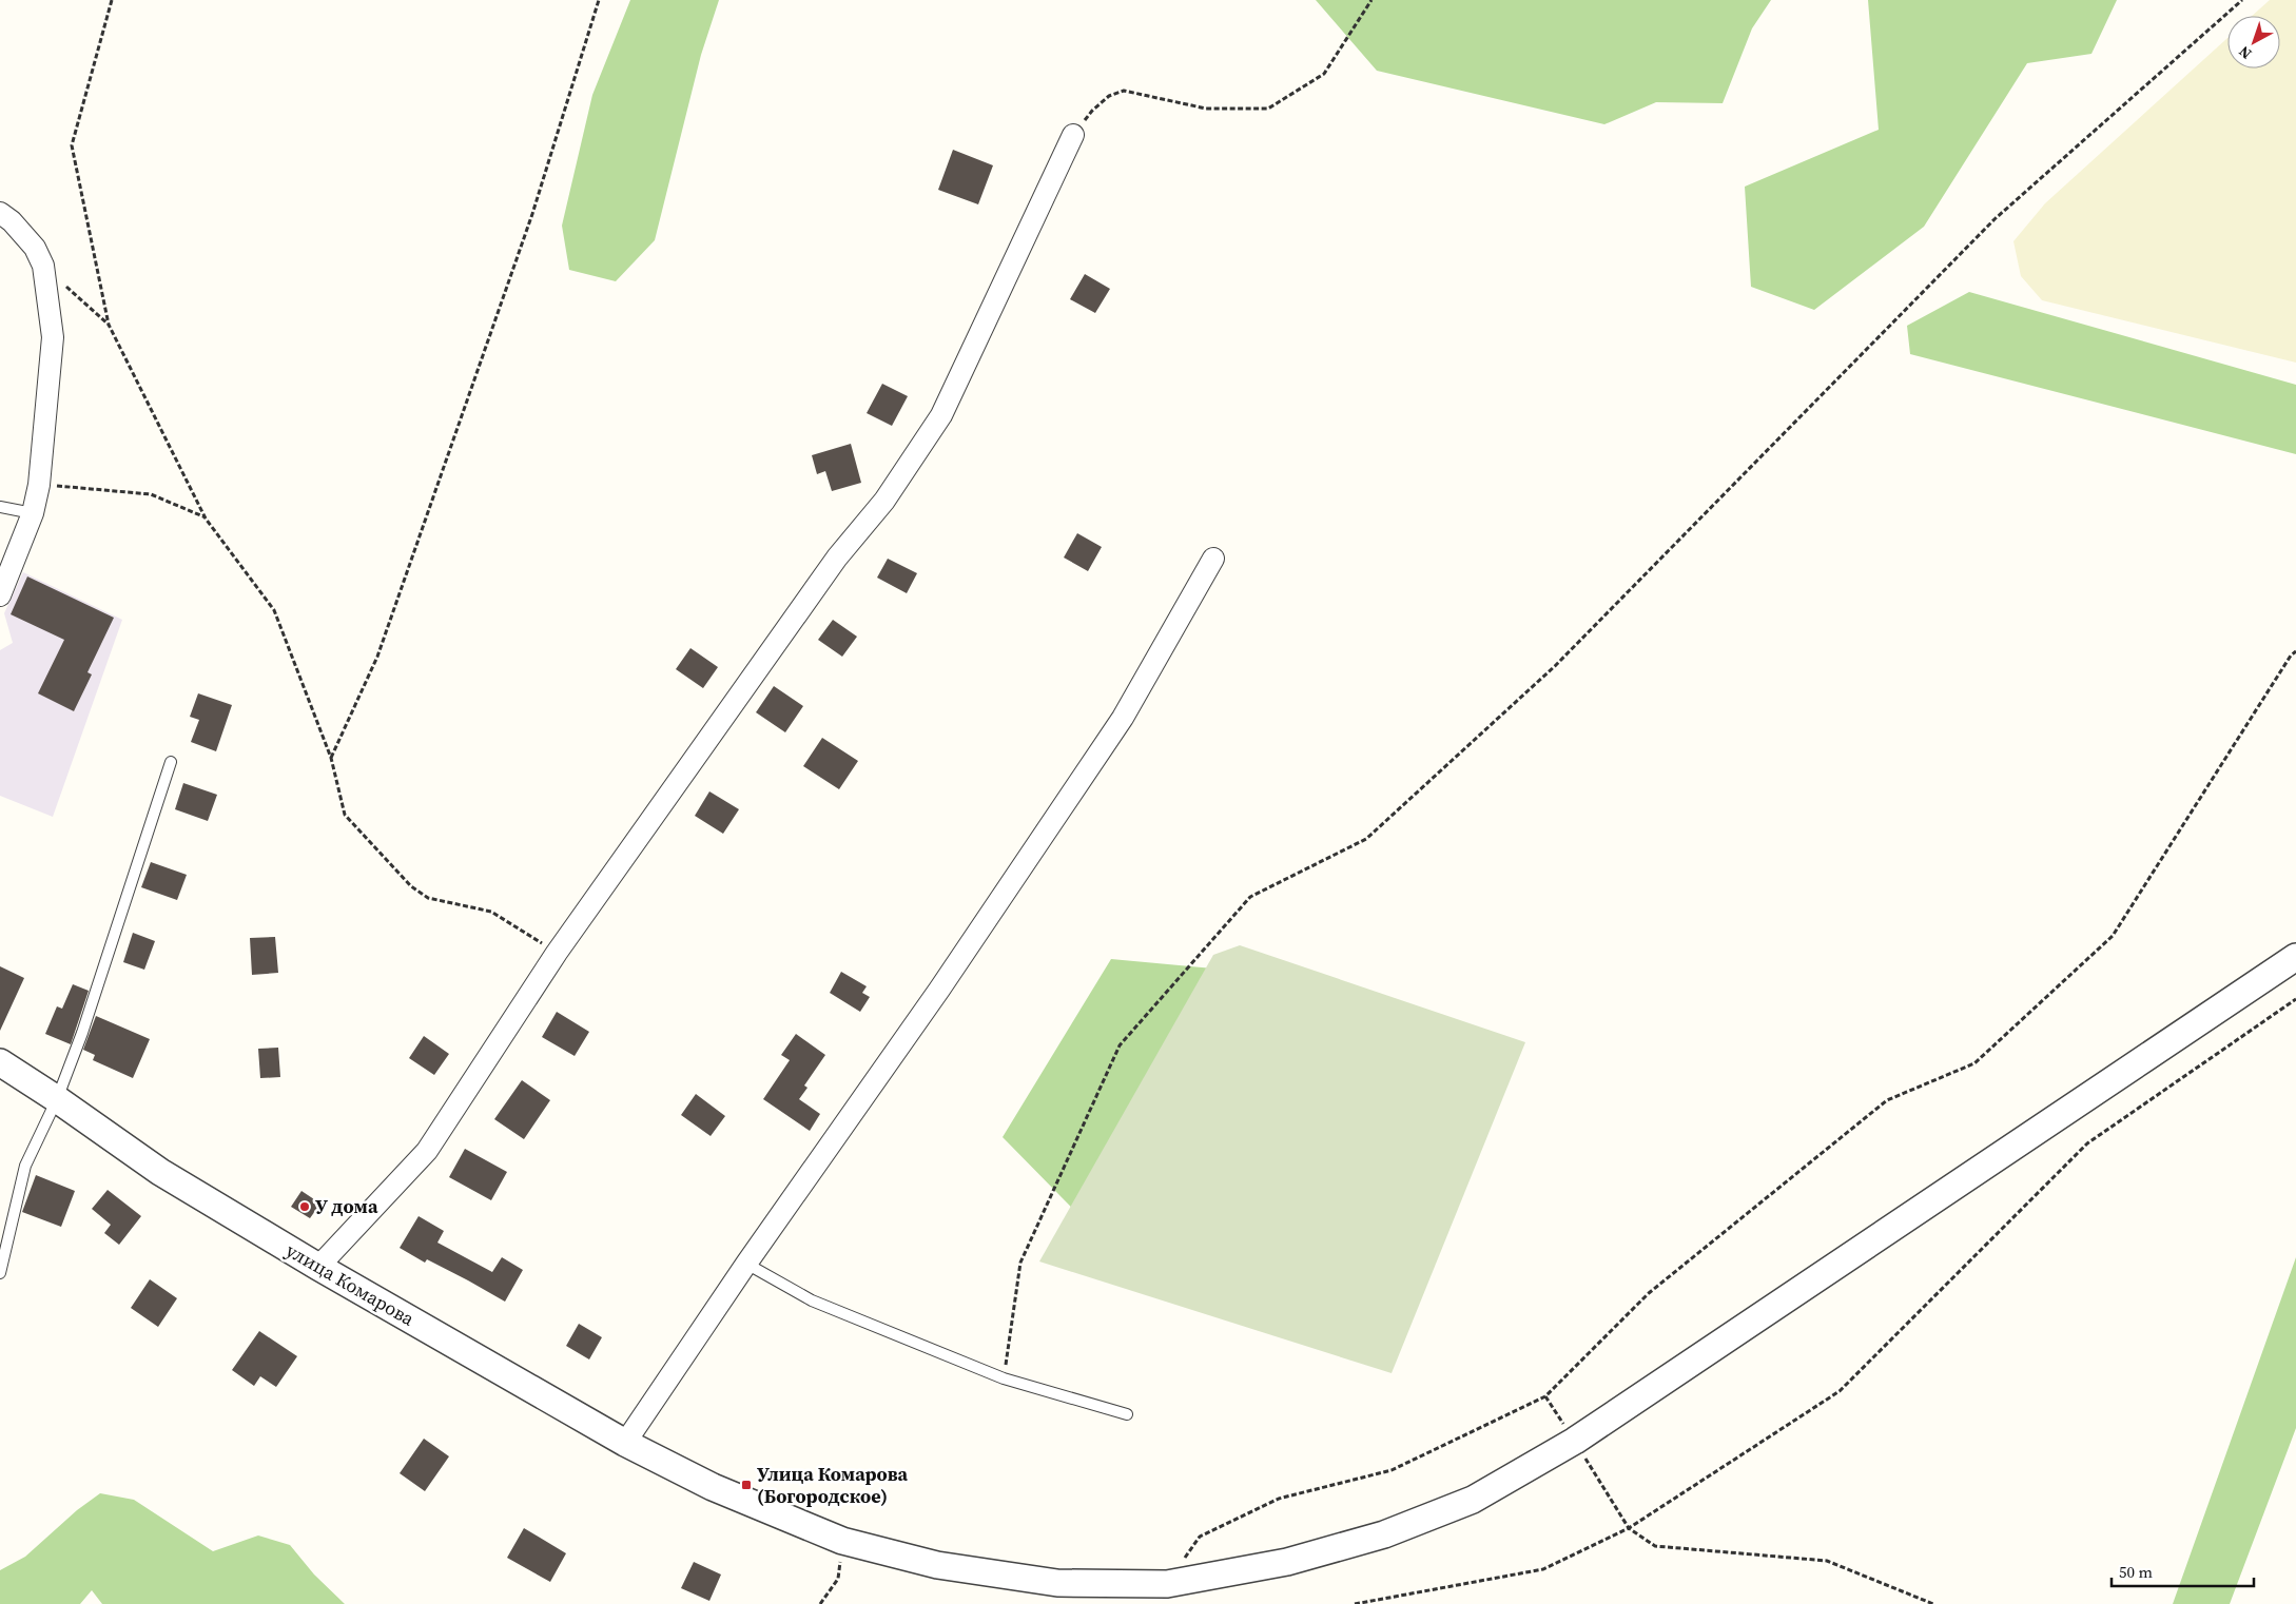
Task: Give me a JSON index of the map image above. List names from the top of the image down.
{
  "streets": {
    "street": ["улица Комарова"]
  },
  "places": {
    "other": ["У дома"],
    "transit": ["Улица Комарова (Богородское)"]
  },
  "scale_bar": "50 m",
  "north": "bottom left"
}
